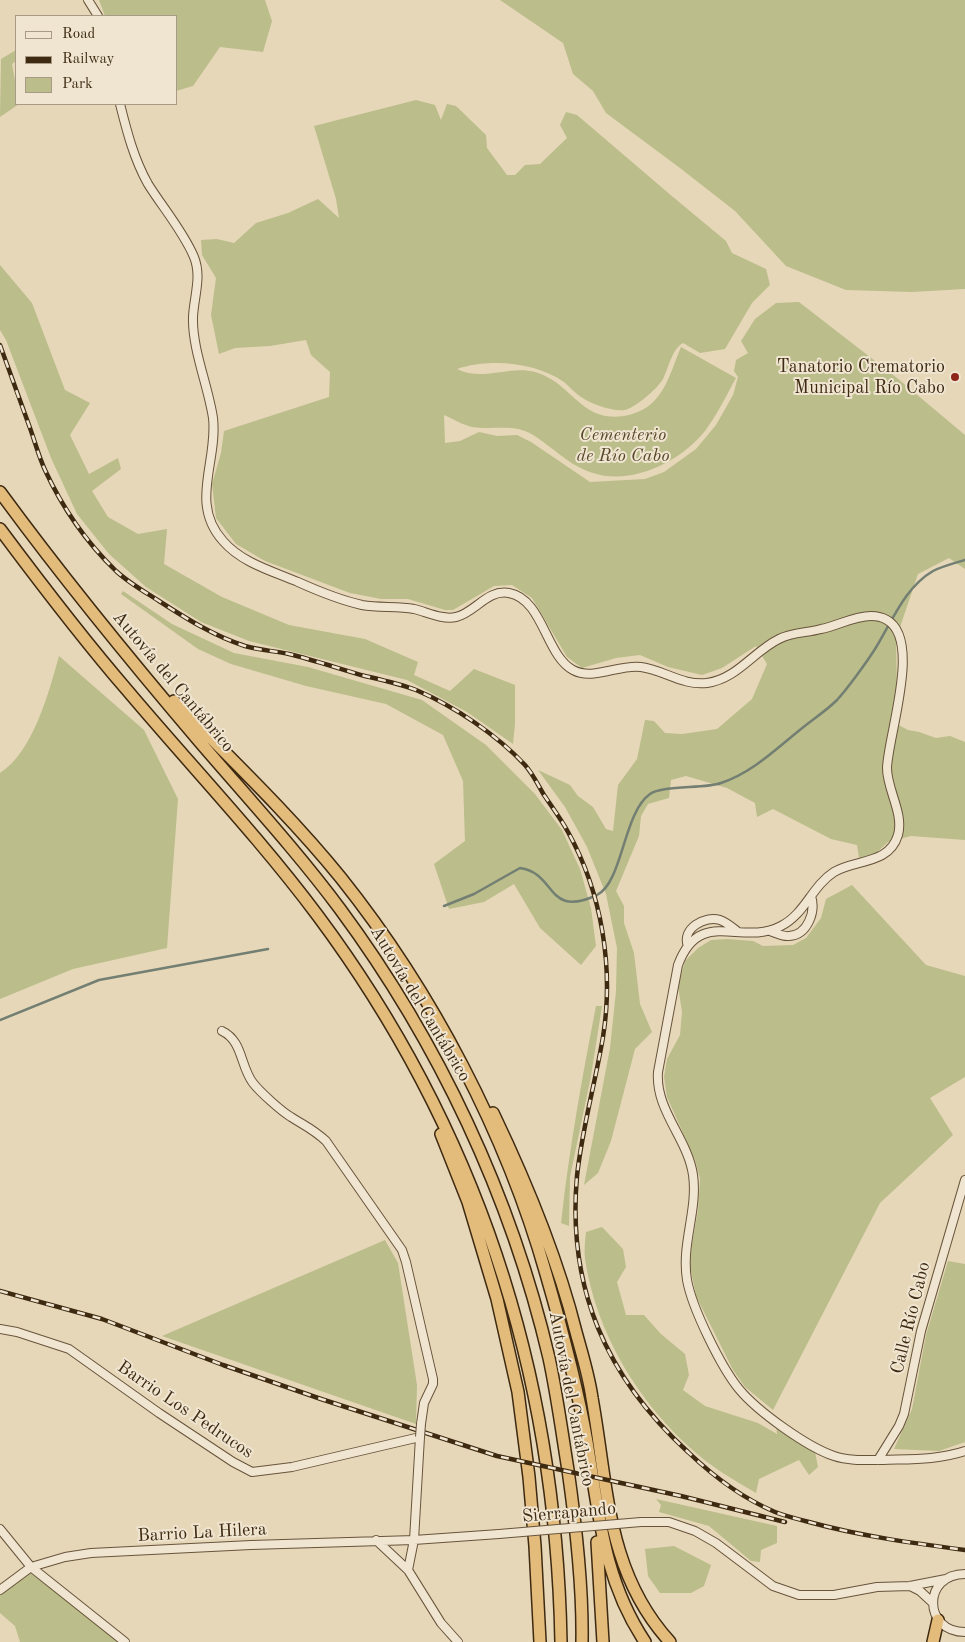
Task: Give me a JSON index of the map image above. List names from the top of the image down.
{
  "streets": {
    "highway": ["Autovía del Cantábrico"],
    "street": [
      "Calle Río Cabo",
      "Barrio Los Pedrucos",
      "Sierrapando",
      "Barrio La Hilera"
    ]
  },
  "crossings": [
    ["Sierrapando", "Barrio La Hilera"]
  ],
  "parks": ["Cementerio de Río Cabo"],
  "places": ["Tanatorio Crematorio Municipal Río Cabo"],
  "legend": ["Road", "Railway", "Park"]
}
